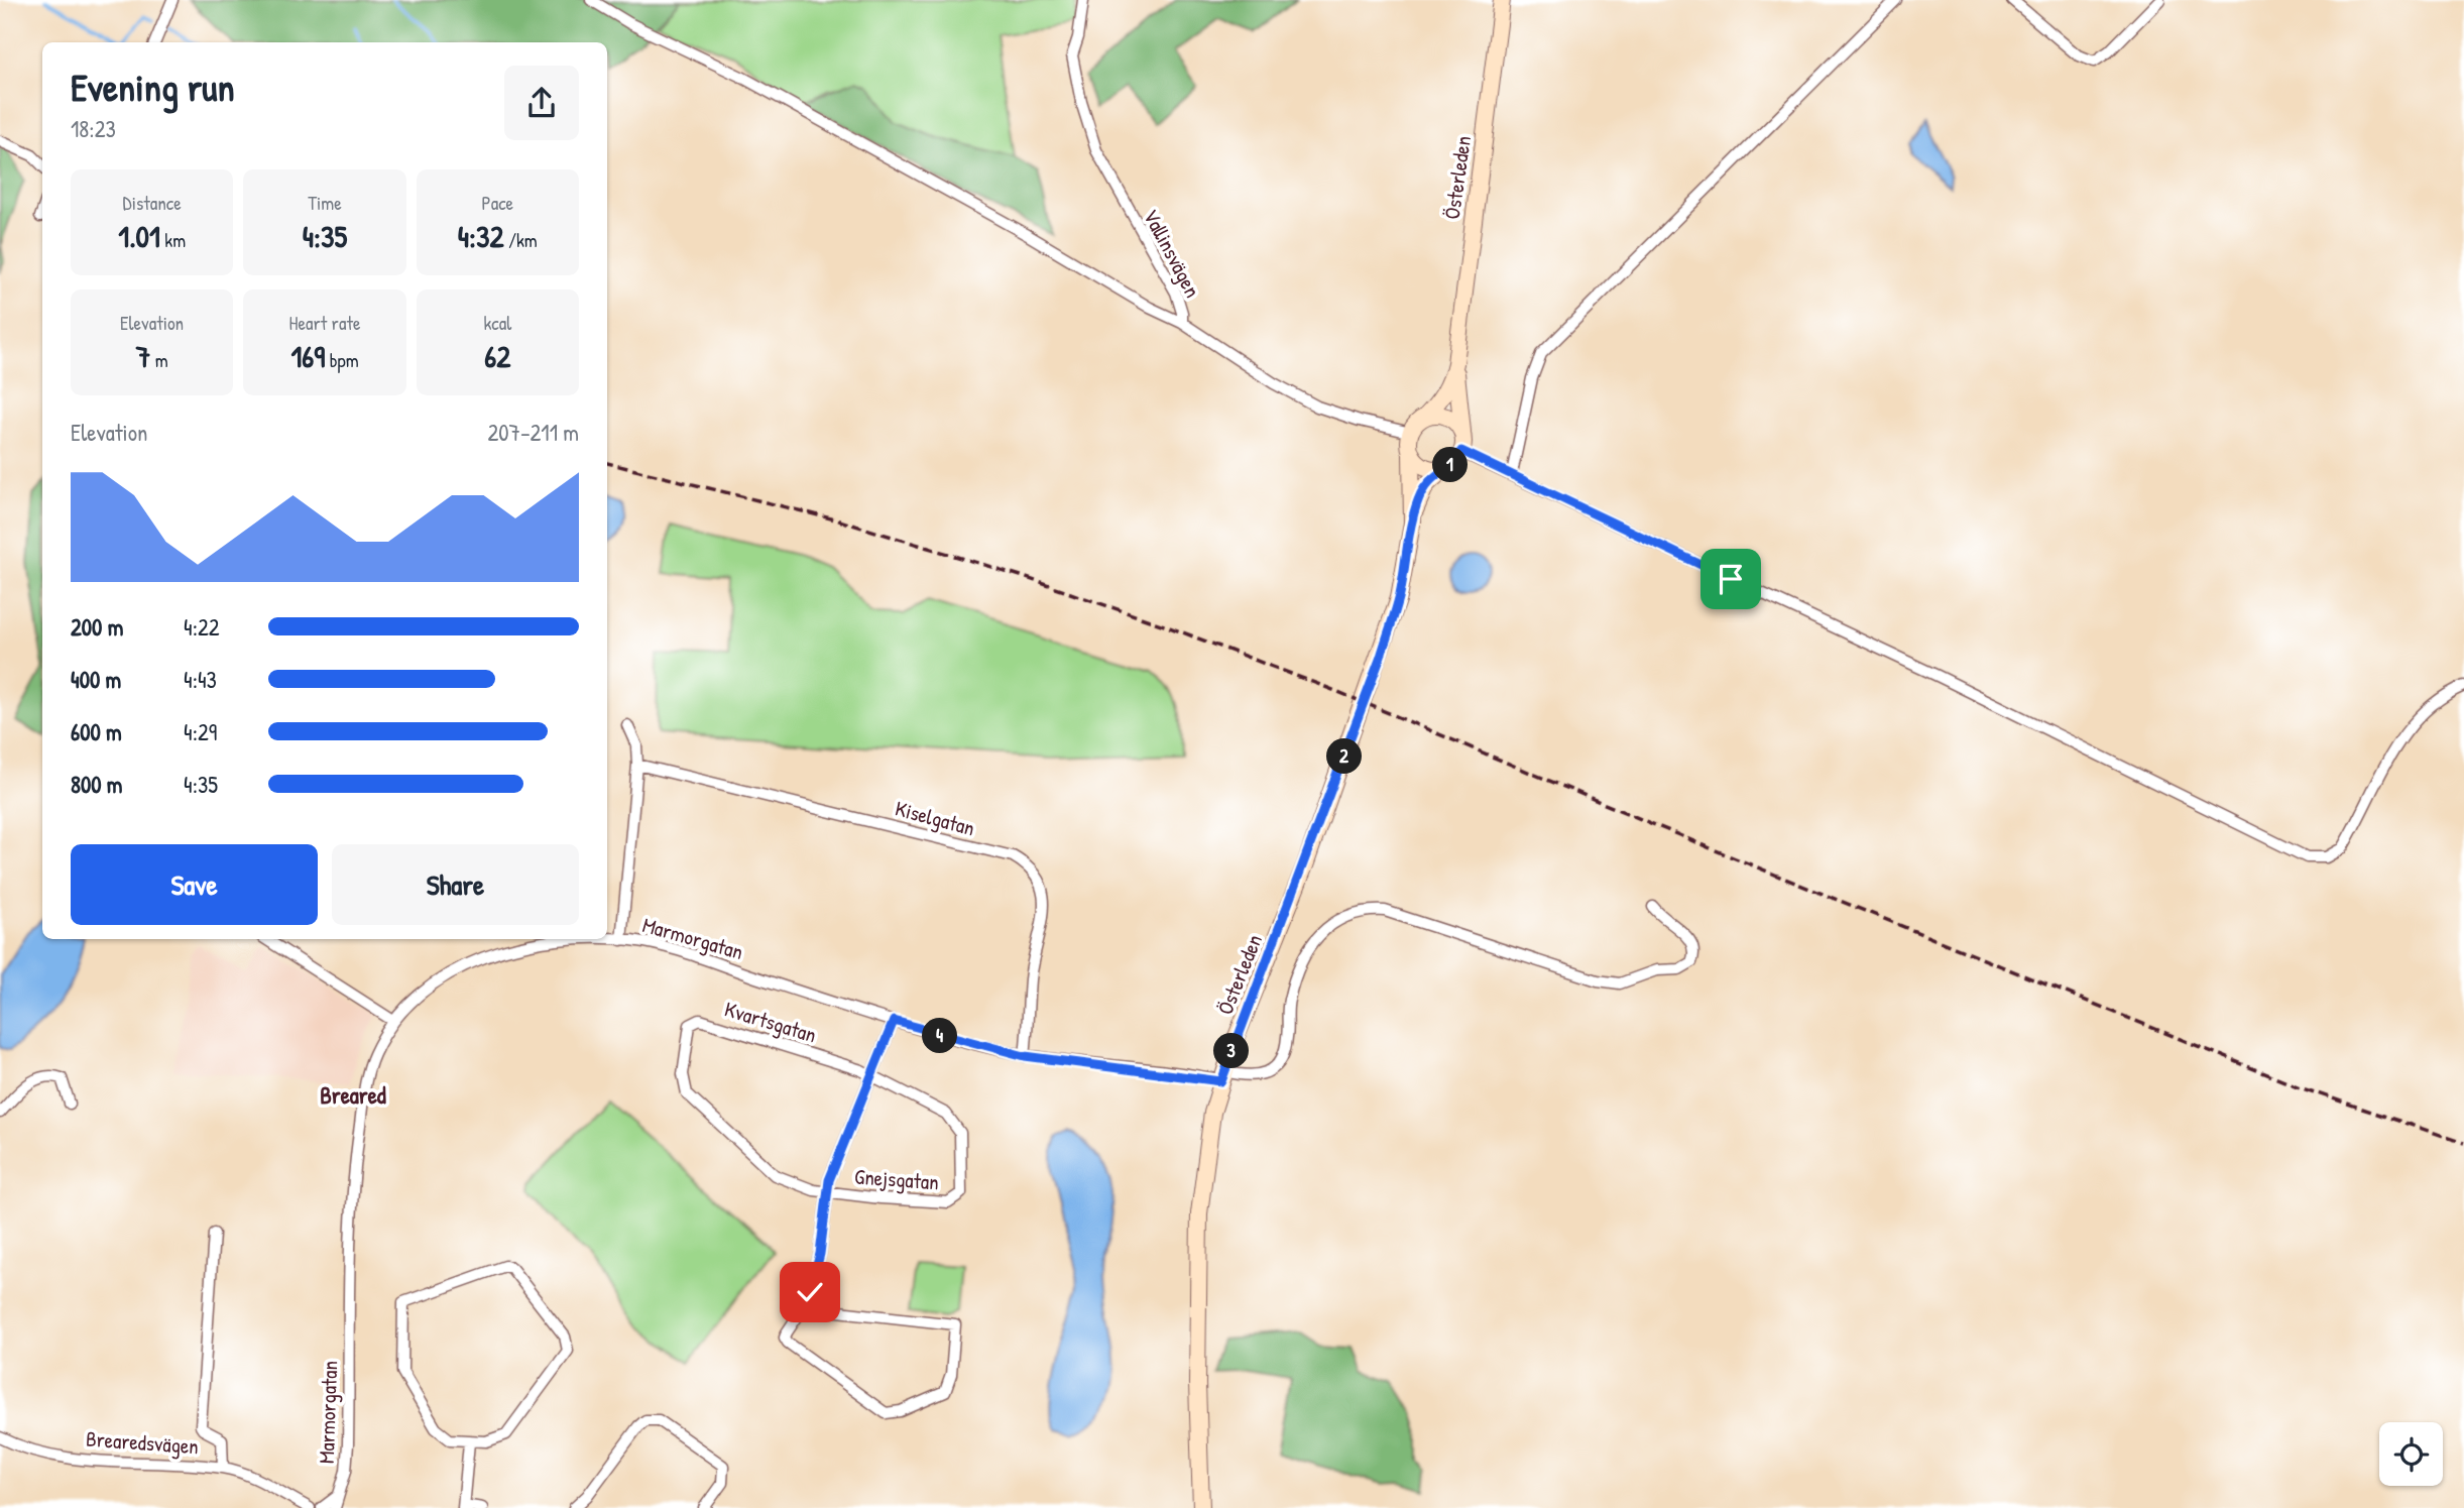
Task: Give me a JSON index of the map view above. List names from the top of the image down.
{
  "streets": {
    "main road": ["Österleden"],
    "street": [
      "Vallinsvägen",
      "Kiselgatan",
      "Marmorgatan",
      "Kvartsgatan",
      "Gnejsgatan",
      "Brearedsvägen"
    ]
  },
  "crossings": [
    ["Österleden", "Vallinsvägen"],
    ["Österleden", "Marmorgatan"],
    ["Kiselgatan", "Marmorgatan"],
    ["Kvartsgatan", "Gnejsgatan"]
  ],
  "districts": ["Breared"],
  "page": {
    "heading": ["Evening run", "18:23"],
    "stats": [
      ["Distance", "1.01 km"],
      ["Time", "4:35"],
      ["Pace", "4:32 /km"],
      ["Elevation", "7 m"],
      ["Heart rate", "169 bpm"],
      ["kcal", "62"]
    ],
    "chart": ["Elevation", "207–211 m"],
    "pins": [
      "1",
      "2",
      "4",
      "3"
    ],
    "list": [
      {
        "name": "200 m",
        "note": "4:22"
      },
      {
        "name": "400 m",
        "note": "4:43"
      },
      {
        "name": "600 m",
        "note": "4:29"
      },
      {
        "name": "800 m",
        "note": "4:35"
      }
    ],
    "buttons": ["Save", "Share"]
  }
}
